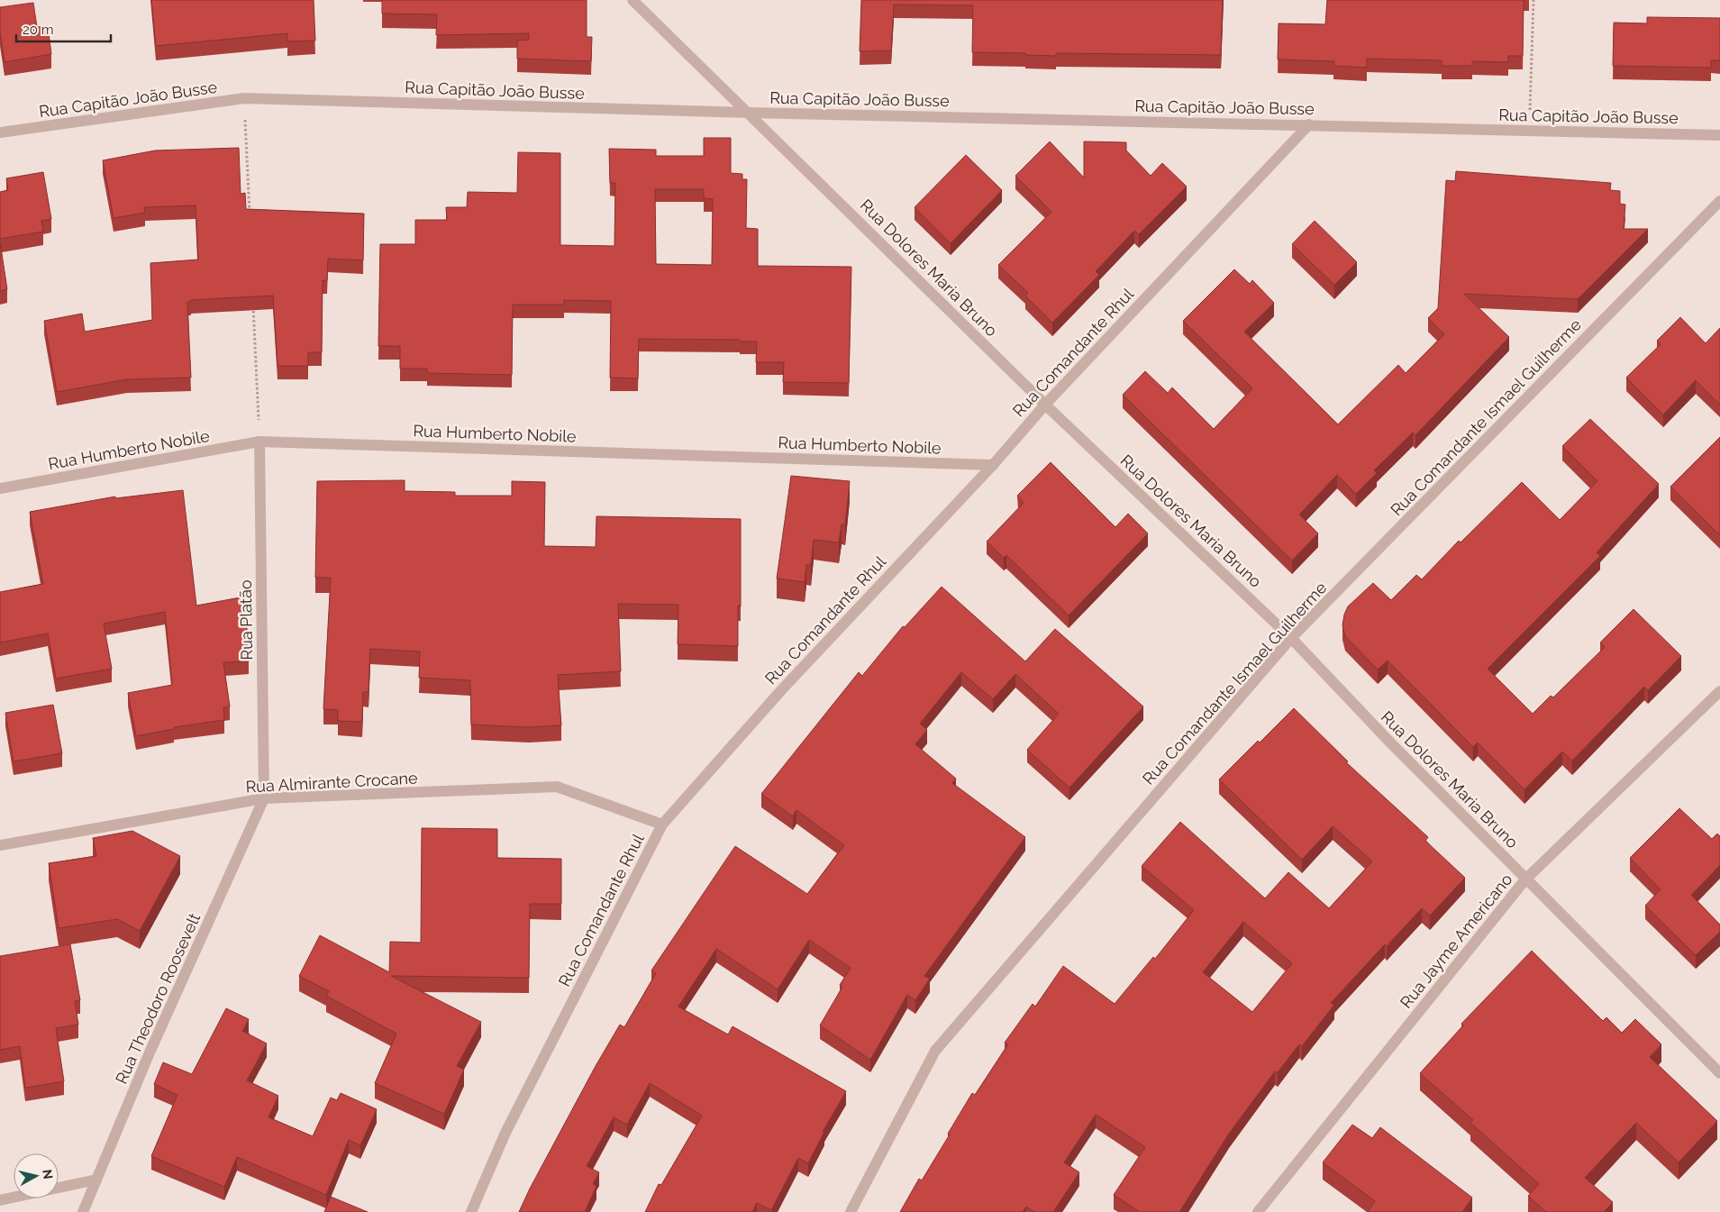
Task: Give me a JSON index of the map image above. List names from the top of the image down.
{
  "streets": {
    "street": [
      "Rua Capitão João Busse",
      "Rua Dolores Maria Bruno",
      "Rua Comandante Rhul",
      "Rua Comandante Ismael Guilherme",
      "Rua Humberto Nobile",
      "Rua Platão",
      "Rua Almirante Crocane",
      "Rua Jayme Americano",
      "Rua Theodoro Roosevelt"
    ]
  },
  "crossings": [
    ["Rua Capitão João Busse", "Rua Dolores Maria Bruno"],
    ["Rua Capitão João Busse", "Rua Comandante Rhul"],
    ["Rua Dolores Maria Bruno", "Rua Comandante Rhul"],
    ["Rua Dolores Maria Bruno", "Rua Comandante Ismael Guilherme"],
    ["Rua Dolores Maria Bruno", "Rua Jayme Americano"],
    ["Rua Comandante Rhul", "Rua Humberto Nobile"],
    ["Rua Comandante Rhul", "Rua Almirante Crocane"],
    ["Rua Humberto Nobile", "Rua Platão"],
    ["Rua Platão", "Rua Almirante Crocane"],
    ["Rua Platão", "Rua Theodoro Roosevelt"],
    ["Rua Almirante Crocane", "Rua Theodoro Roosevelt"]
  ],
  "scale_bar": "20 m",
  "north": "right"
}
